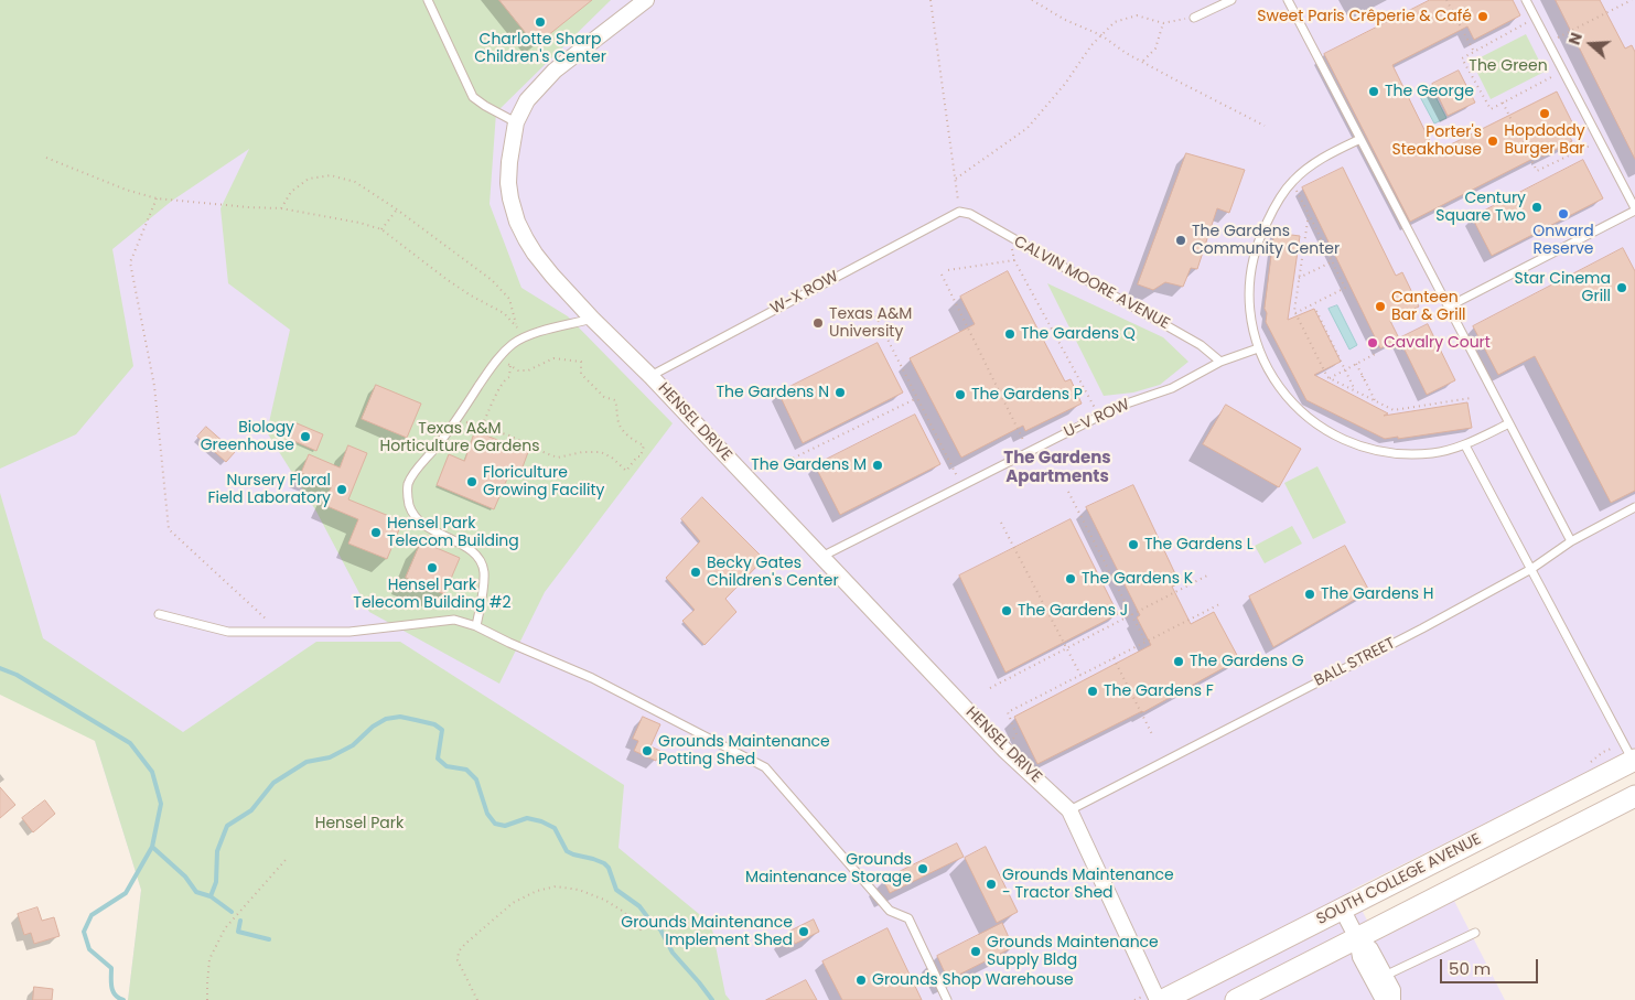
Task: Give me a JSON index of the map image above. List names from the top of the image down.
{
  "streets": {
    "main road": ["SOUTH COLLEGE AVENUE"],
    "street": ["HENSEL DRIVE"],
    "lane": [
      "CALVIN MOORE AVENUE",
      "W-X ROW",
      "U-V ROW",
      "BALL STREET"
    ]
  },
  "crossings": [
    ["CALVIN MOORE AVENUE", "W-X ROW"],
    ["CALVIN MOORE AVENUE", "U-V ROW"],
    ["W-X ROW", "HENSEL DRIVE"],
    ["U-V ROW", "HENSEL DRIVE"],
    ["HENSEL DRIVE", "BALL STREET"]
  ],
  "districts": ["The Gardens Apartments"],
  "parks": ["The Green", "Texas A&M Horticulture Gardens", "Hensel Park"],
  "places": [
    "Sweet Paris Crêperie & Café",
    "Charlotte Sharp Children's Center",
    "The George",
    "Hopdoddy Burger Bar",
    "Porter's Steakhouse",
    "Century Square Two",
    "Onward Reserve",
    "The Gardens Community Center",
    "Star Cinema Grill",
    "Canteen Bar & Grill",
    "Texas A&M University",
    "The Gardens Q",
    "Cavalry Court",
    "The Gardens N",
    "The Gardens P",
    "Biology Greenhouse",
    "The Gardens M",
    "Floriculture Growing Facility",
    "Nursery Floral Field Laboratory",
    "Hensel Park Telecom Building",
    "The Gardens L",
    "Hensel Park Telecom Building #2",
    "Becky Gates Children's Center",
    "The Gardens K",
    "The Gardens H",
    "The Gardens J",
    "The Gardens G",
    "The Gardens F",
    "Grounds Maintenance Potting Shed",
    "Grounds Maintenance Storage",
    "Grounds Maintenance - Tractor Shed",
    "Grounds Maintenance Implement Shed",
    "Grounds Maintenance Supply Bldg",
    "Grounds Shop Warehouse"
  ],
  "scale_bar": "50 m",
  "north": "left"
}
